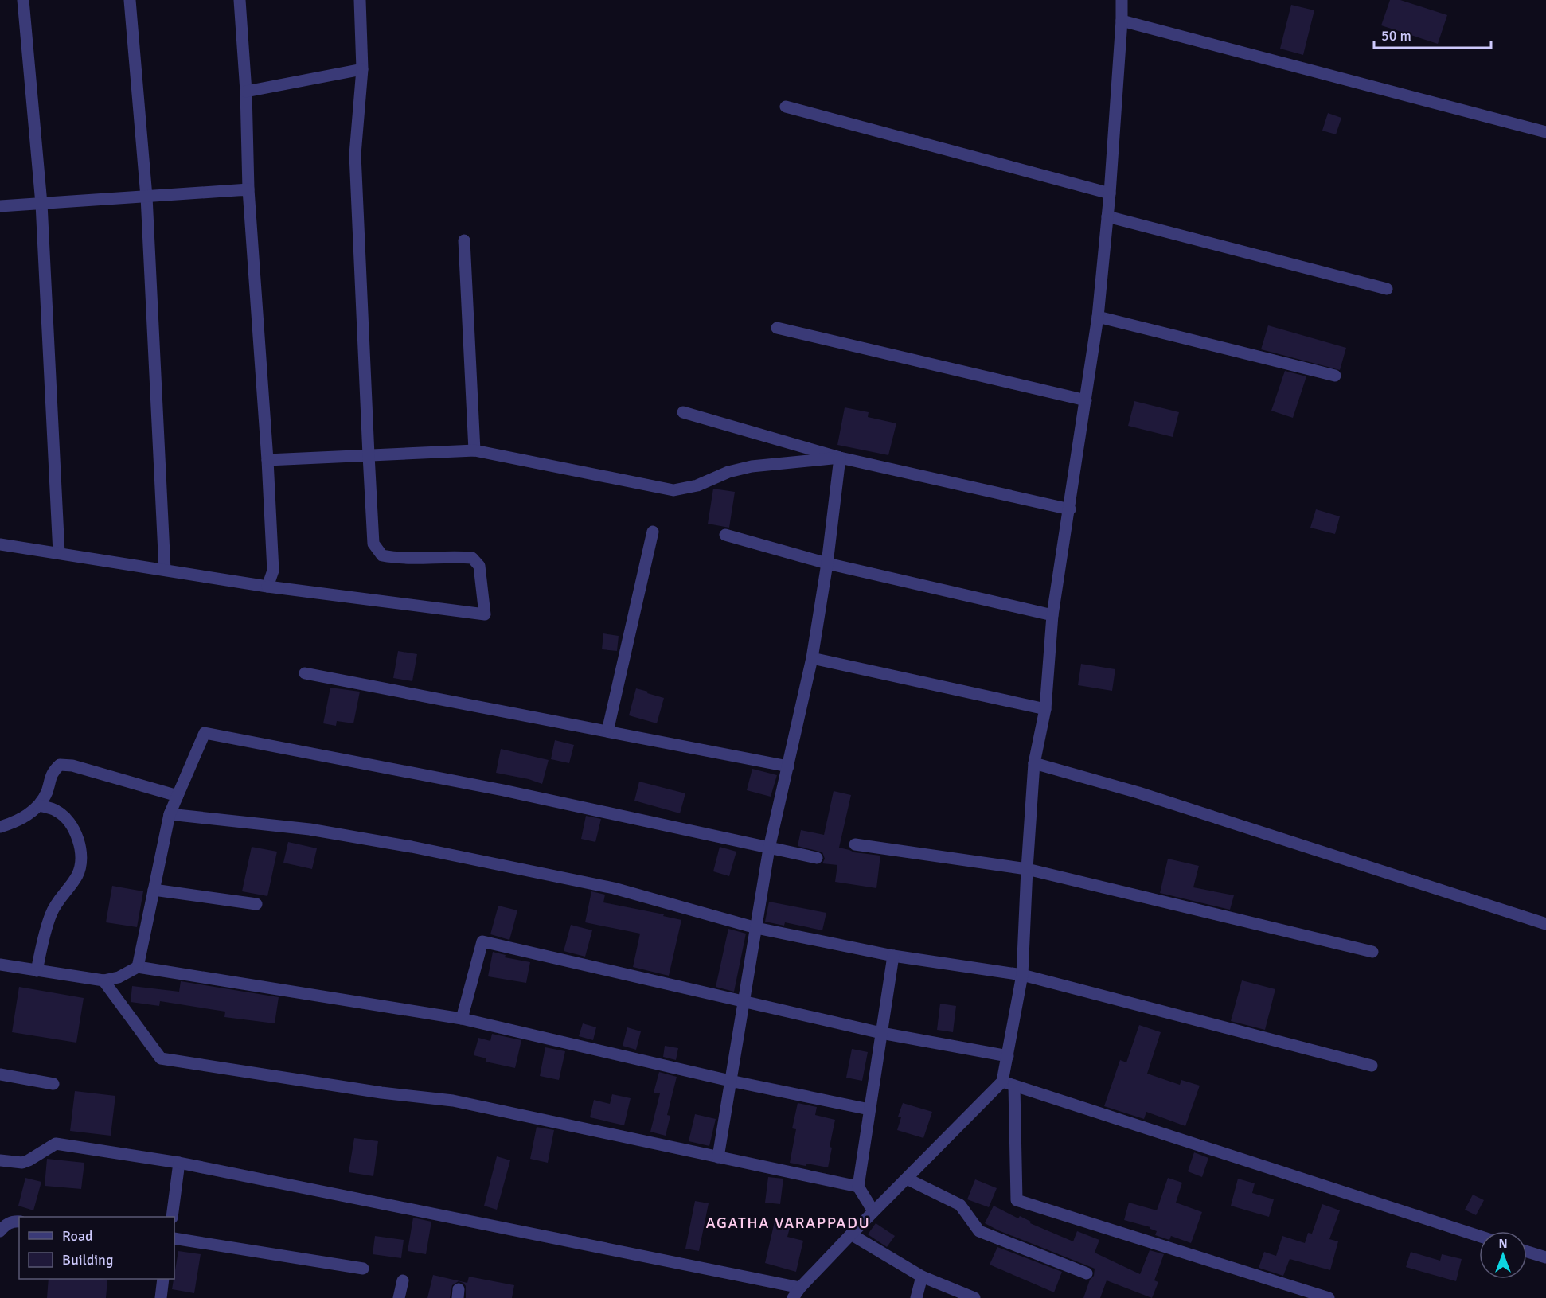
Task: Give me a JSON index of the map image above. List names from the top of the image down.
{
  "districts": ["AGATHA VARAPPADU"],
  "legend": ["Road", "Building"],
  "scale_bar": "50 m",
  "north": "top"
}
